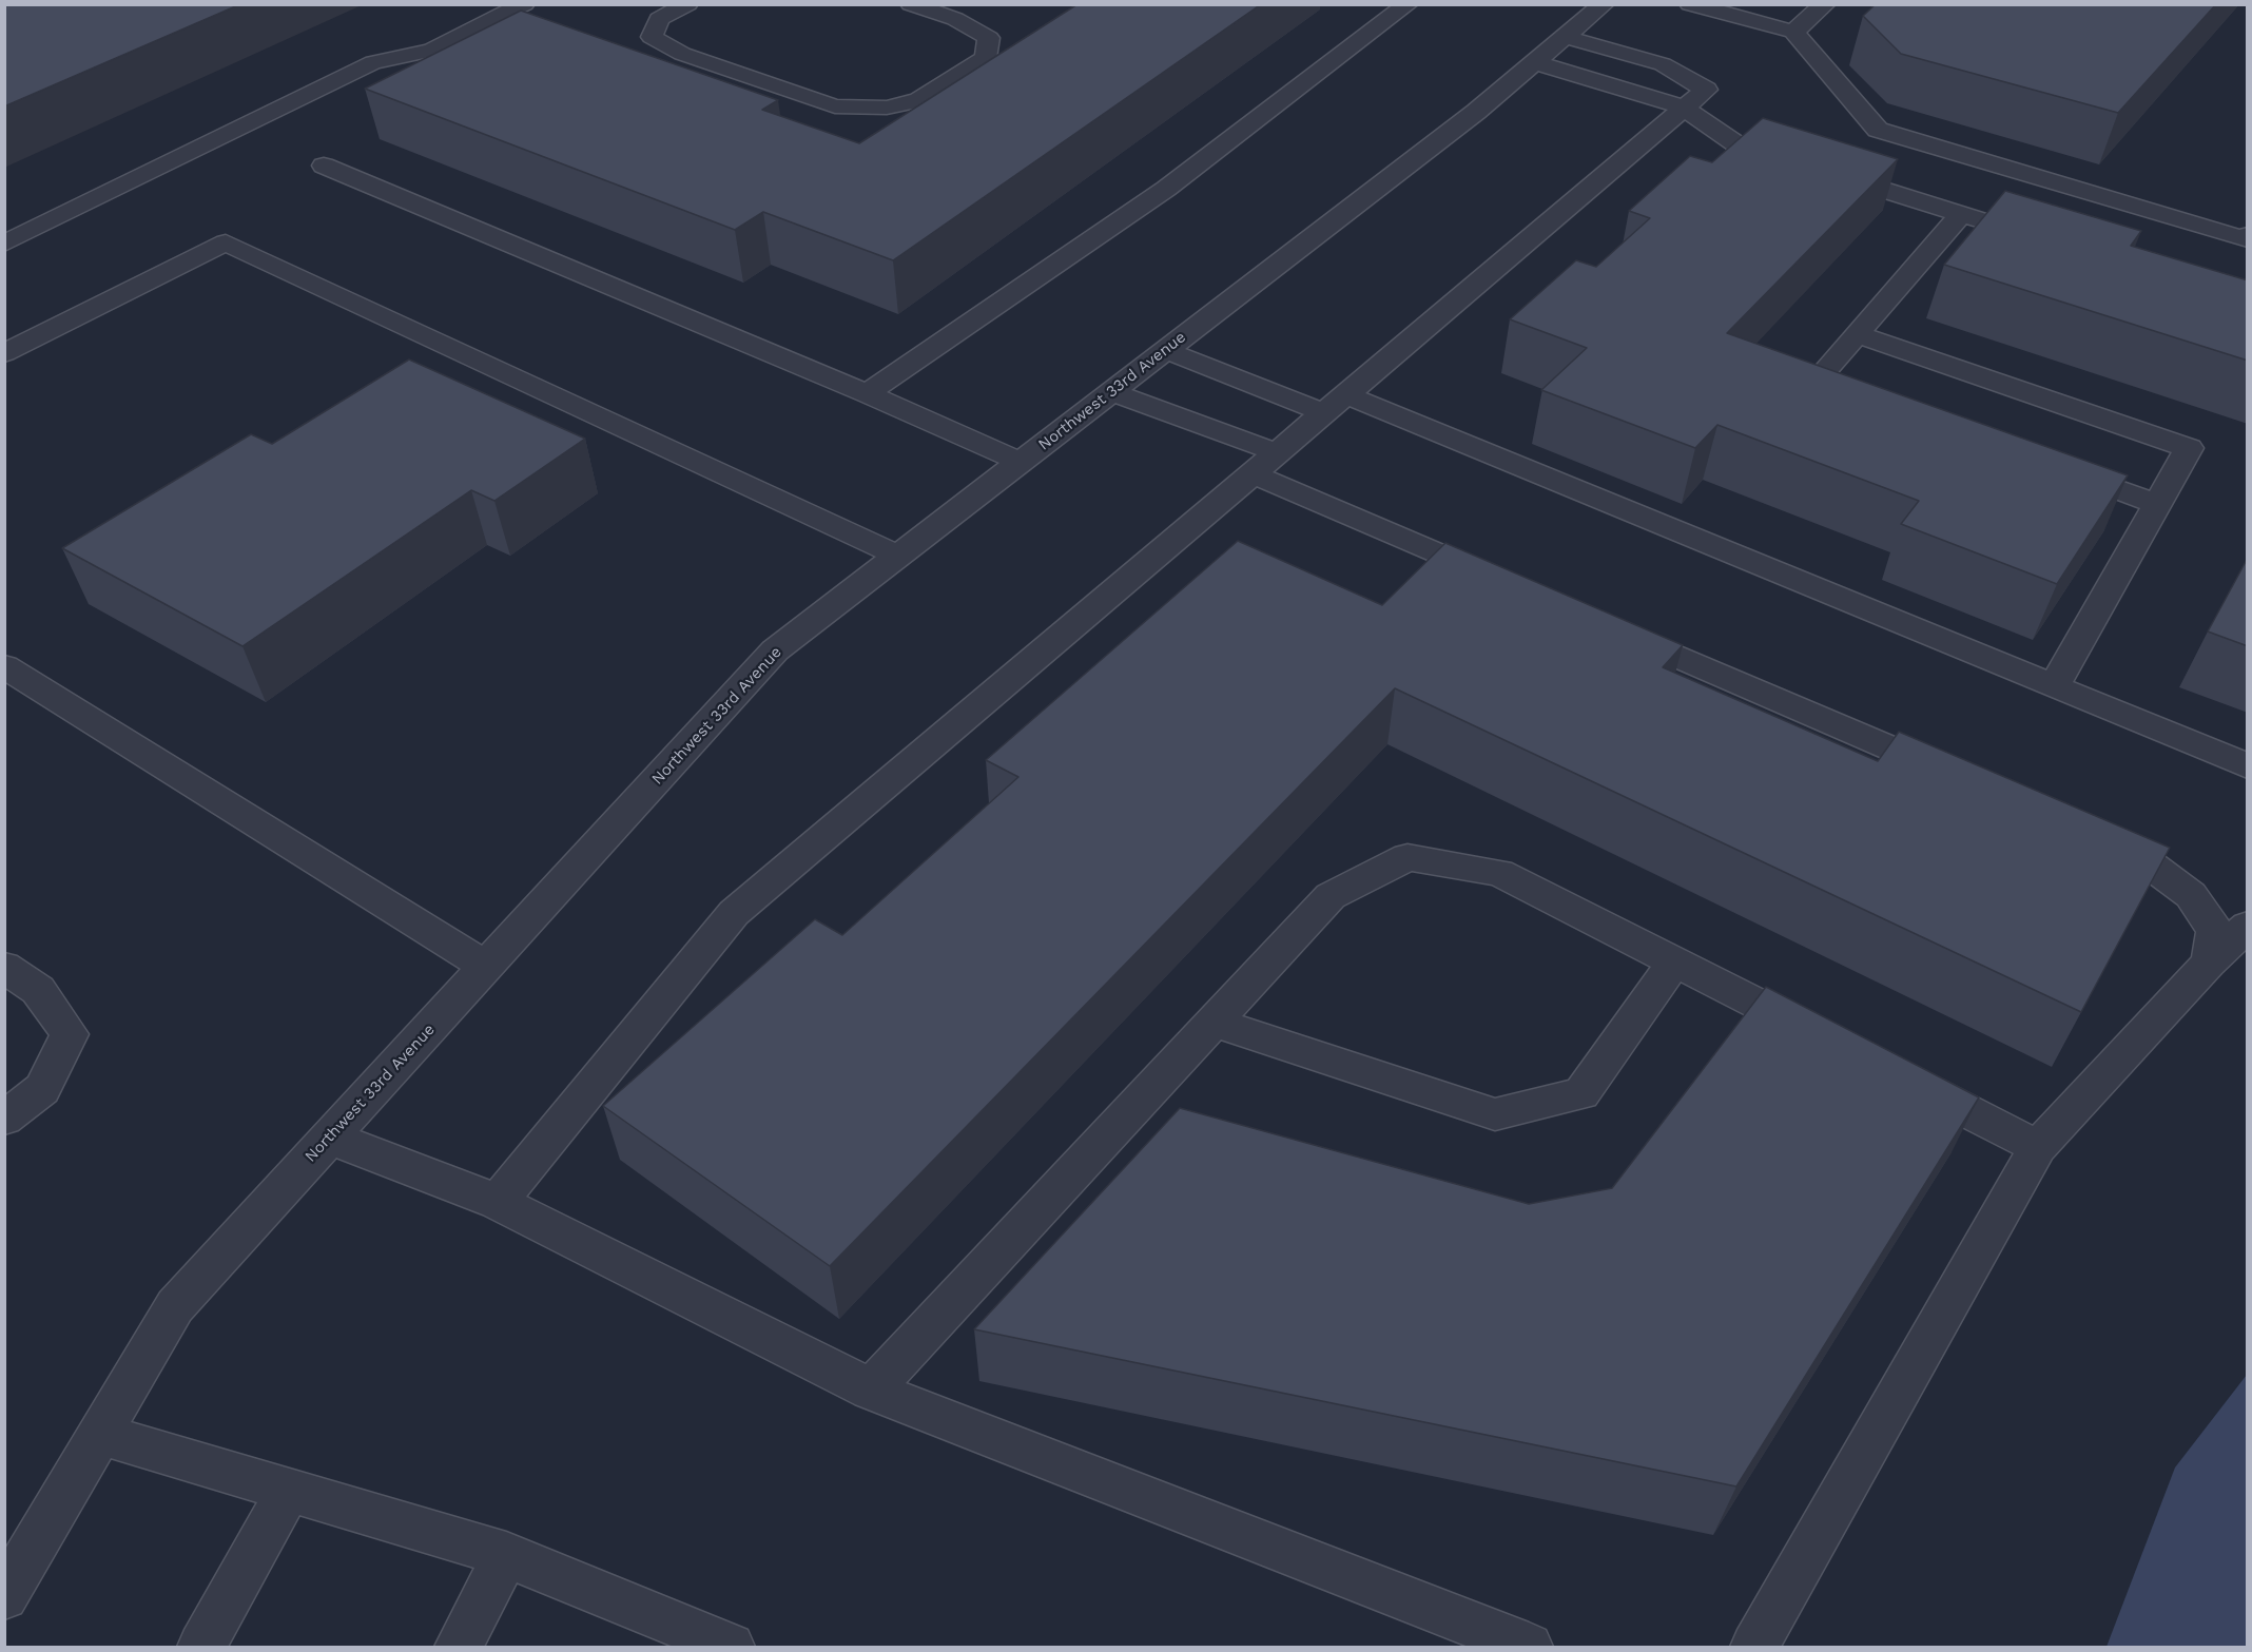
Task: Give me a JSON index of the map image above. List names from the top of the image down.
{
  "streets": {
    "street": ["Northwest 33rd Avenue"]
  }
}
